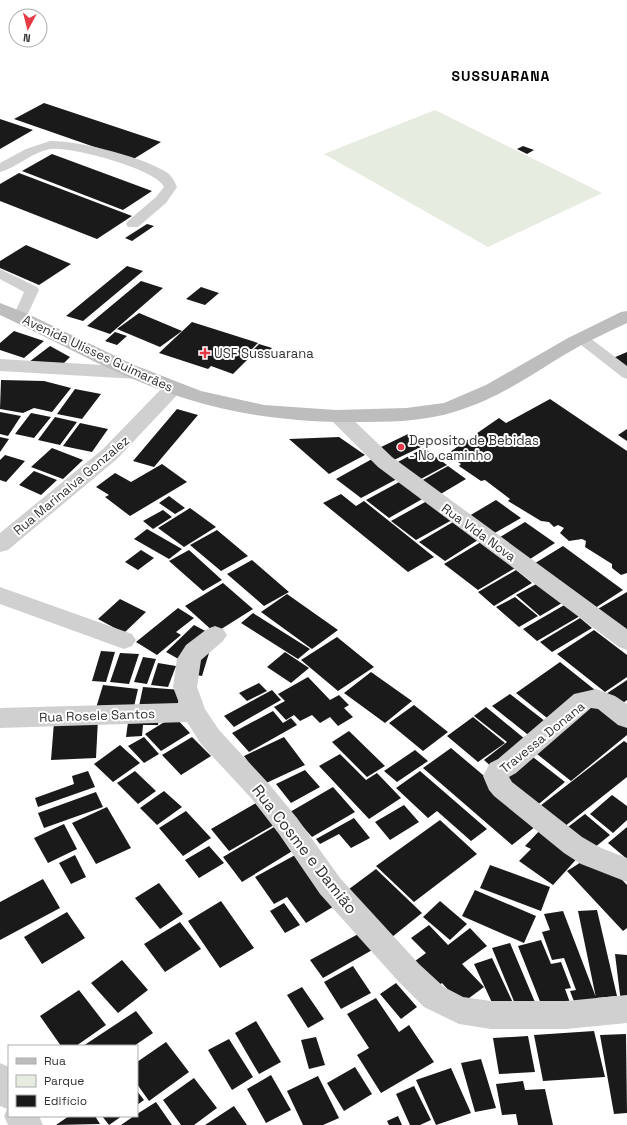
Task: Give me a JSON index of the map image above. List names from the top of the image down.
{
  "streets": {
    "main road": ["Avenida Ulisses Guimarães"],
    "street": [
      "Rua Marinalva Gonzalez",
      "Rua Vida Nova",
      "Rua Rosele Santos",
      "Travessa Donana",
      "Rua Cosme e Damião"
    ]
  },
  "crossings": [
    ["Avenida Ulisses Guimarães", "Rua Marinalva Gonzalez"],
    ["Avenida Ulisses Guimarães", "Rua Vida Nova"],
    ["Rua Rosele Santos", "Rua Cosme e Damião"]
  ],
  "districts": ["SUSSUARANA"],
  "places": {
    "health": ["USF Sussuarana"],
    "other": ["Deposito de Bebidas - No caminho"]
  },
  "legend": ["Rua", "Parque", "Edifício"],
  "north": "bottom"
}
